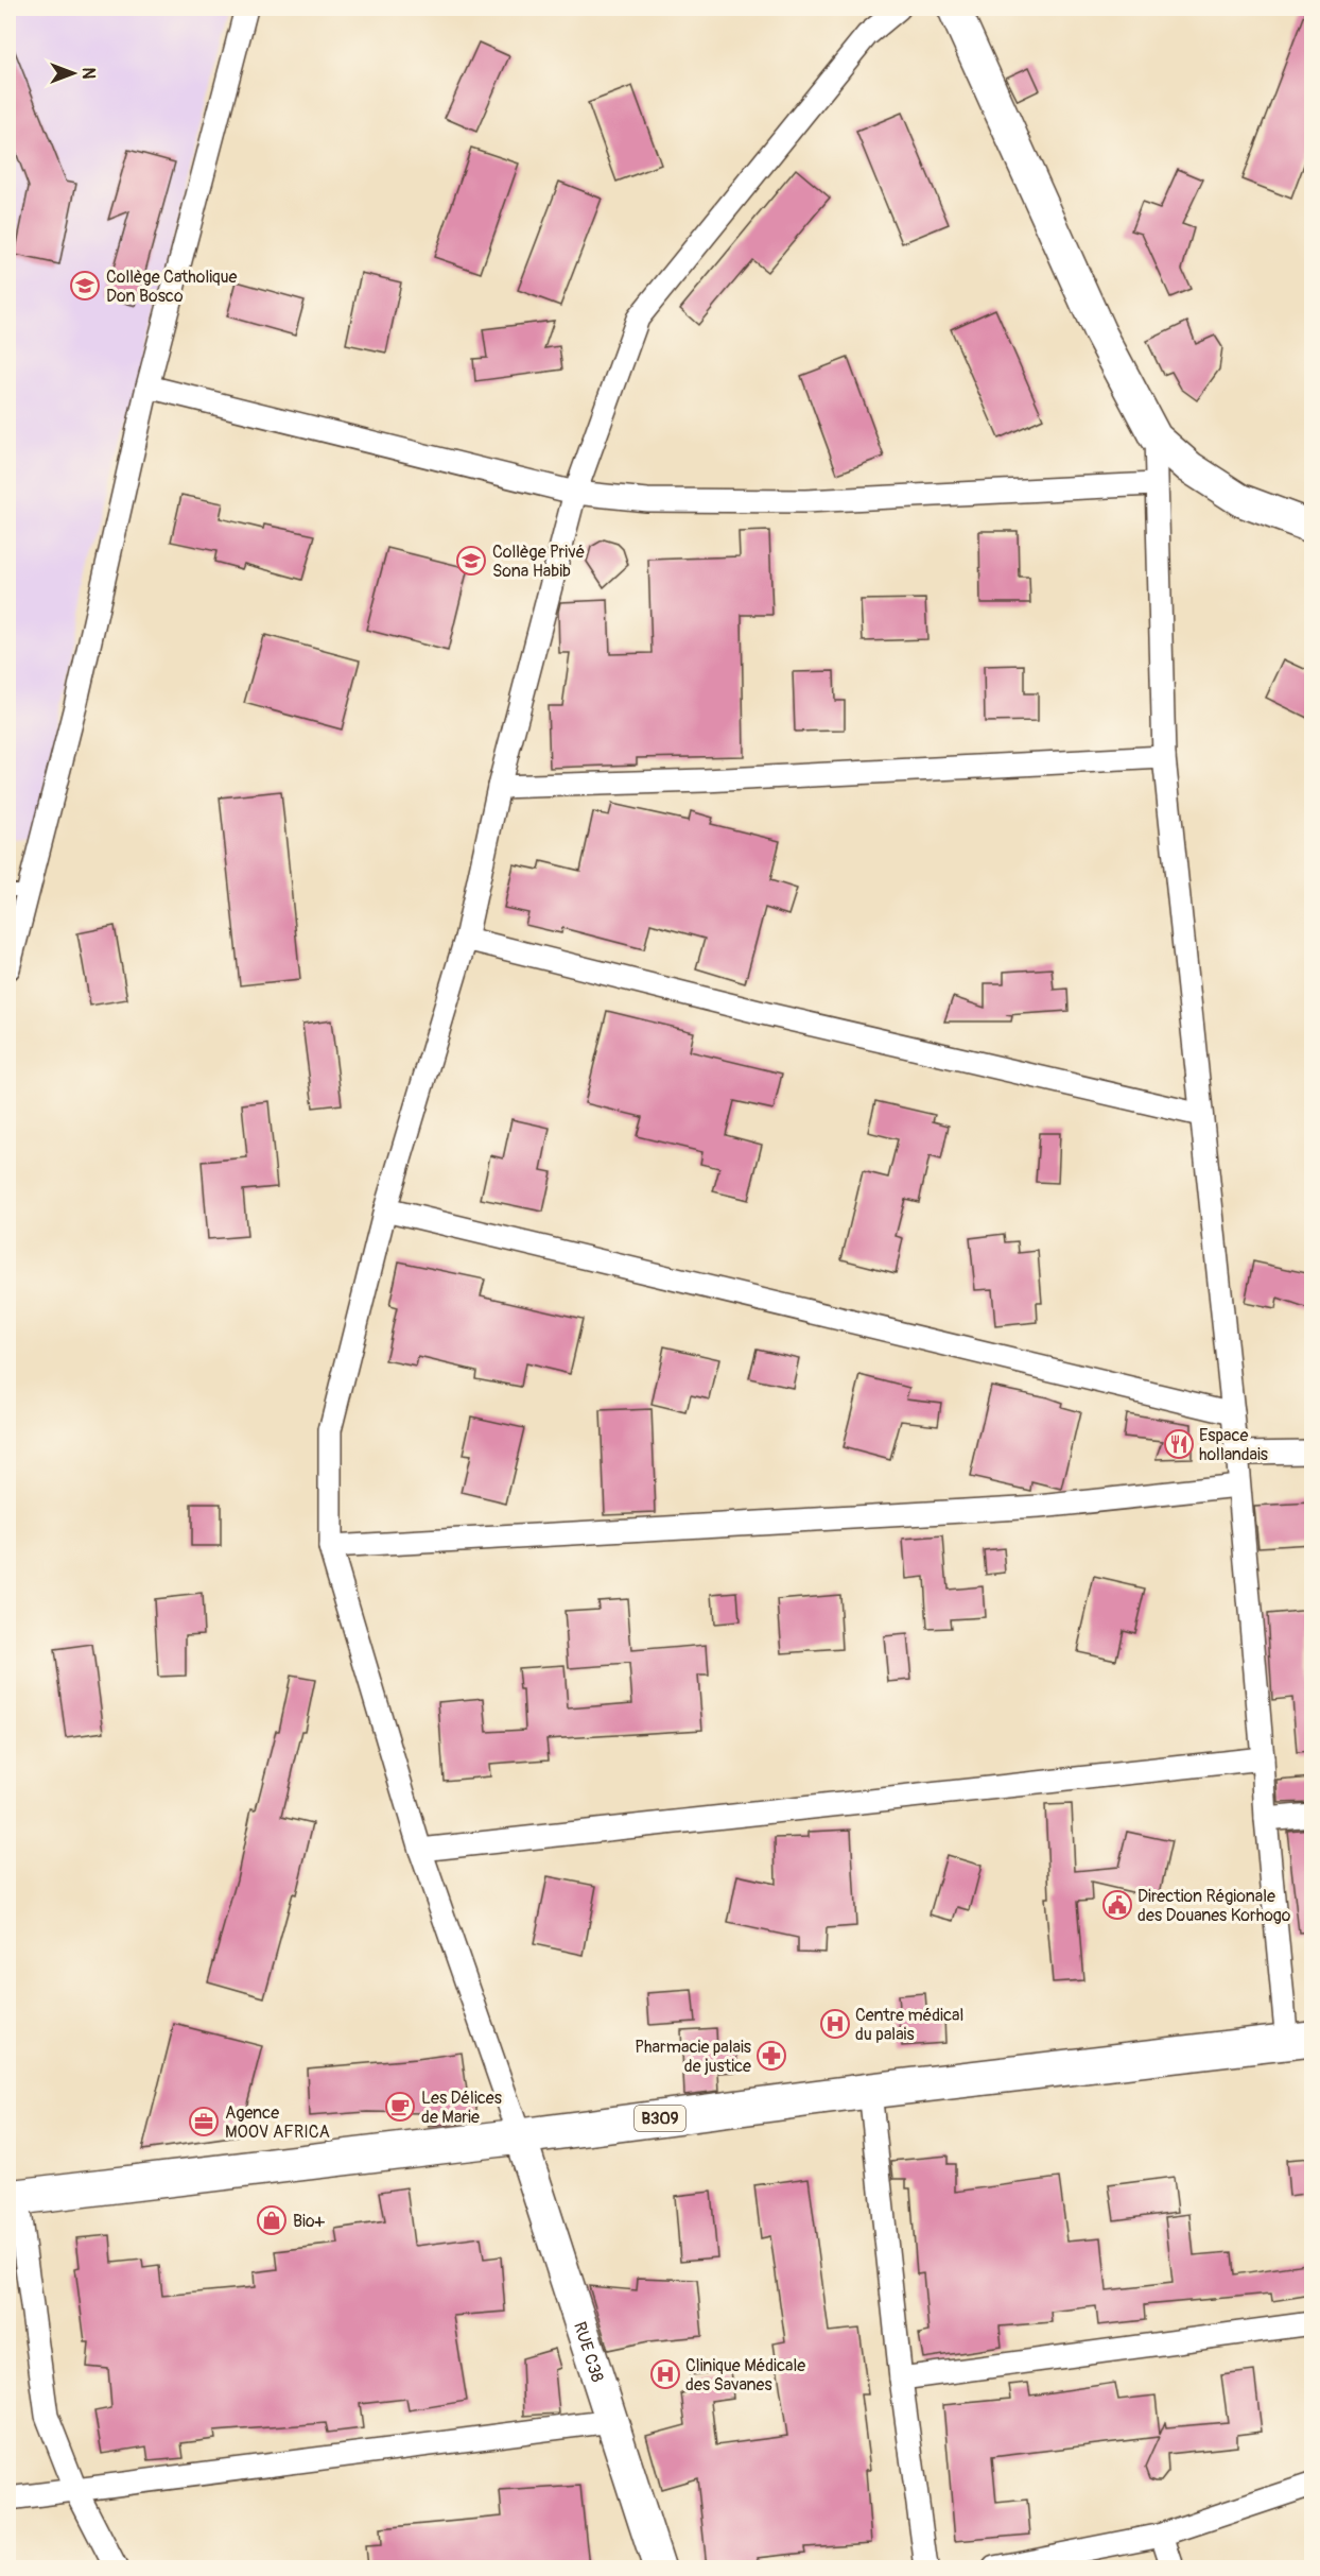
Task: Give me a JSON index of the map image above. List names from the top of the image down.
{
  "streets": {
    "main road": ["B309"],
    "street": ["RUE C38"]
  },
  "crossings": [
    ["B309", "RUE C38"]
  ],
  "places": {
    "school or university": ["Collège Catholique Don Bosco", "Collège Privé Sona Habib"],
    "restaurant": ["Espace hollandais"],
    "public building": ["Direction Régionale des Douanes Korhogo"],
    "hospital": ["Centre médical du palais", "Clinique Médicale des Savanes"],
    "pharmacy": ["Pharmacie palais de justice"],
    "cafe": ["Les Délices de Marie"],
    "office": ["Agence MOOV AFRICA"],
    "shop": ["Bio+"]
  },
  "north": "right"
}
